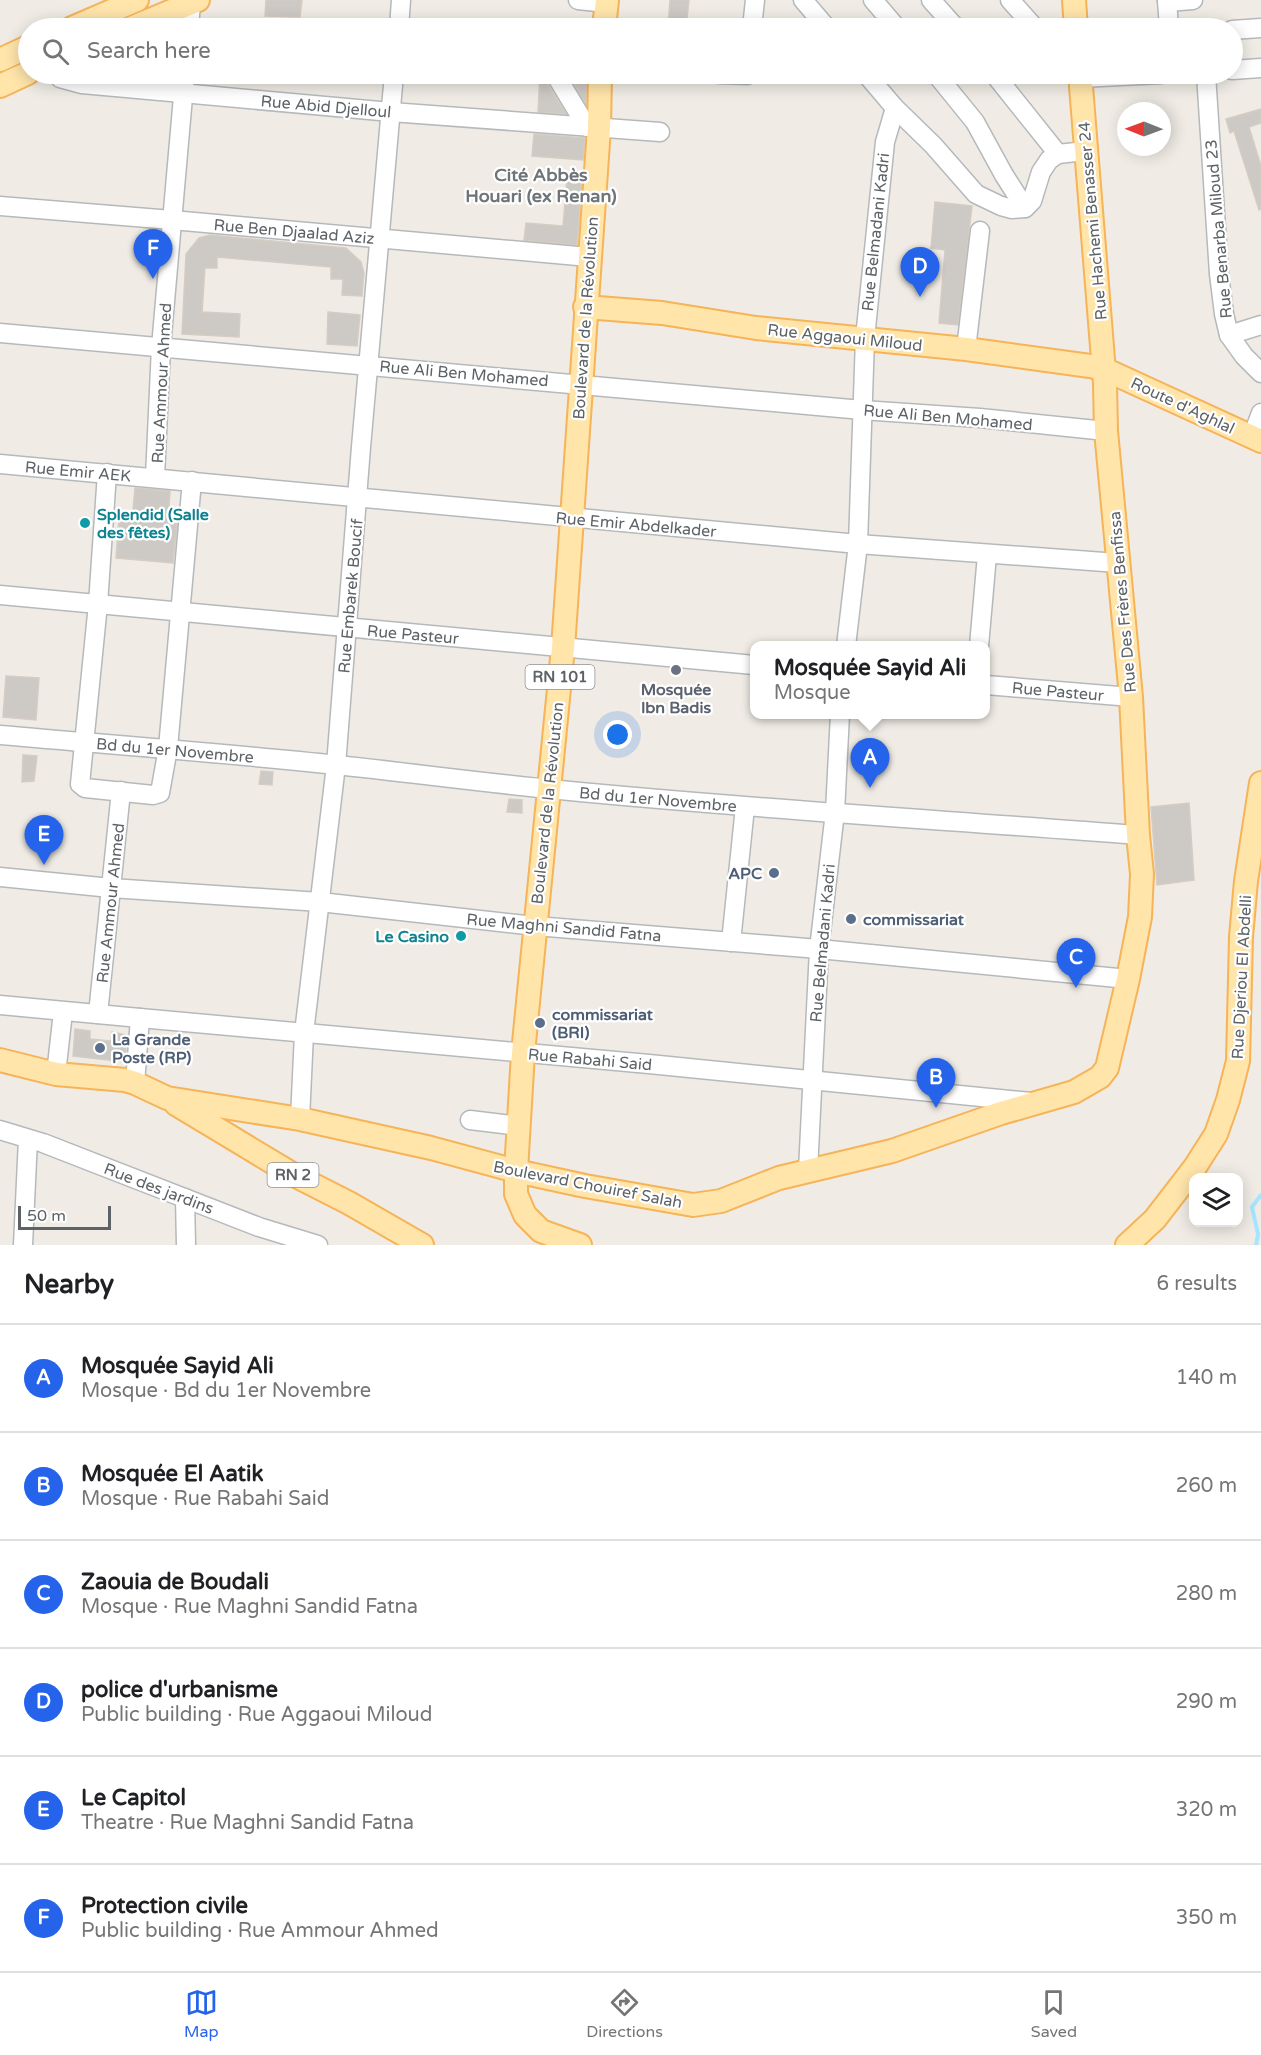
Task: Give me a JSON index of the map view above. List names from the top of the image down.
{
  "streets": {
    "main road": [
      "Rue Hachemi Benasser 24",
      "Boulevard de la Révolution",
      "Rue Aggaoui Miloud",
      "Route d'Aghlal",
      "Rue Des Frères Benfissa",
      "RN 101",
      "Rue Djeriou El Abdelli",
      "RN 2",
      "Boulevard Chouiref Salah"
    ],
    "street": [
      "Rue Abid Djelloul",
      "Rue Benarba Miloud 23",
      "Rue Ben Djaalad Aziz",
      "Rue Belmadani Kadri",
      "Rue Ali Ben Mohamed",
      "Rue Ammour Ahmed",
      "Rue Emir AEK",
      "Rue Emir Abdelkader",
      "Rue Embarek Boucif",
      "Rue Pasteur",
      "Bd du 1er Novembre",
      "Rue Maghni Sandid Fatna",
      "Rue Rabahi Said",
      "Rue des jardins"
    ]
  },
  "crossings": [
    ["Rue Abid Djelloul", "Boulevard de la Révolution"],
    ["Rue Abid Djelloul", "Rue Ammour Ahmed"],
    ["Rue Abid Djelloul", "Rue Embarek Boucif"],
    ["Rue Hachemi Benasser 24", "Rue Aggaoui Miloud"],
    ["Rue Hachemi Benasser 24", "Route d'Aghlal"],
    ["Rue Hachemi Benasser 24", "Rue Des Frères Benfissa"],
    ["Rue Ben Djaalad Aziz", "Boulevard de la Révolution"],
    ["Rue Ben Djaalad Aziz", "Rue Ammour Ahmed"],
    ["Rue Ben Djaalad Aziz", "Rue Embarek Boucif"],
    ["Rue Belmadani Kadri", "Rue Aggaoui Miloud"],
    ["Rue Belmadani Kadri", "Rue Ali Ben Mohamed"],
    ["Rue Belmadani Kadri", "Rue Emir Abdelkader"],
    ["Rue Belmadani Kadri", "Bd du 1er Novembre"],
    ["Rue Belmadani Kadri", "Rue Maghni Sandid Fatna"],
    ["Rue Belmadani Kadri", "Rue Rabahi Said"],
    ["Rue Belmadani Kadri", "Boulevard Chouiref Salah"],
    ["Boulevard de la Révolution", "Rue Aggaoui Miloud"],
    ["Boulevard de la Révolution", "Rue Ali Ben Mohamed"],
    ["Boulevard de la Révolution", "Rue Emir Abdelkader"],
    ["Boulevard de la Révolution", "Rue Pasteur"],
    ["Boulevard de la Révolution", "Bd du 1er Novembre"],
    ["Boulevard de la Révolution", "Rue Maghni Sandid Fatna"],
    ["Boulevard de la Révolution", "Rue Rabahi Said"],
    ["Boulevard de la Révolution", "Boulevard Chouiref Salah"],
    ["Rue Aggaoui Miloud", "Route d'Aghlal"],
    ["Rue Aggaoui Miloud", "Rue Des Frères Benfissa"],
    ["Rue Ali Ben Mohamed", "Rue Ammour Ahmed"],
    ["Rue Ali Ben Mohamed", "Rue Embarek Boucif"],
    ["Rue Ali Ben Mohamed", "Rue Des Frères Benfissa"],
    ["Rue Ammour Ahmed", "Rue Emir AEK"],
    ["Rue Ammour Ahmed", "Rue Emir Abdelkader"],
    ["Rue Ammour Ahmed", "Rue Maghni Sandid Fatna"],
    ["Rue Ammour Ahmed", "Rue Rabahi Said"],
    ["Route d'Aghlal", "Rue Des Frères Benfissa"],
    ["Rue Emir AEK", "Rue Emir Abdelkader"],
    ["Rue Emir Abdelkader", "Rue Embarek Boucif"],
    ["Rue Emir Abdelkader", "Rue Des Frères Benfissa"],
    ["Rue Embarek Boucif", "Rue Pasteur"],
    ["Rue Embarek Boucif", "Bd du 1er Novembre"],
    ["Rue Embarek Boucif", "Rue Maghni Sandid Fatna"],
    ["Rue Embarek Boucif", "Rue Rabahi Said"],
    ["Rue Embarek Boucif", "Boulevard Chouiref Salah"],
    ["Rue Des Frères Benfissa", "Rue Pasteur"],
    ["Rue Des Frères Benfissa", "Bd du 1er Novembre"],
    ["Rue Des Frères Benfissa", "Boulevard Chouiref Salah"],
    ["Bd du 1er Novembre", "Boulevard Chouiref Salah"],
    ["Rue Maghni Sandid Fatna", "Boulevard Chouiref Salah"],
    ["Rue Rabahi Said", "Boulevard Chouiref Salah"],
    ["RN 2", "Boulevard Chouiref Salah"]
  ],
  "districts": ["Cité Abbès Houari (ex Renan)"],
  "places": [
    "Splendid (Salle des fêtes)",
    "Mosquée Ibn Badis",
    "APC",
    "commissariat",
    "Le Casino",
    "commissariat (BRI)",
    "La Grande Poste (RP)"
  ],
  "scale_bar": "50 m",
  "north": "left",
  "page": {
    "search": "Search here",
    "pins": [
      "F",
      "D",
      "A",
      "E",
      "C",
      "B"
    ],
    "popup": ["Mosquée Sayid Ali", "Mosque"],
    "scale": "50 m",
    "heading": ["Nearby", "6 results"],
    "list": [
      {
        "mark": "A",
        "name": "Mosquée Sayid Ali",
        "note": "Mosque · Bd du 1er Novembre",
        "value": "140 m"
      },
      {
        "mark": "B",
        "name": "Mosquée El Aatik",
        "note": "Mosque · Rue Rabahi Said",
        "value": "260 m"
      },
      {
        "mark": "C",
        "name": "Zaouia de Boudali",
        "note": "Mosque · Rue Maghni Sandid Fatna",
        "value": "280 m"
      },
      {
        "mark": "D",
        "name": "police d'urbanisme",
        "note": "Public building · Rue Aggaoui Miloud",
        "value": "290 m"
      },
      {
        "mark": "E",
        "name": "Le Capitol",
        "note": "Theatre · Rue Maghni Sandid Fatna",
        "value": "320 m"
      },
      {
        "mark": "F",
        "name": "Protection civile",
        "note": "Public building · Rue Ammour Ahmed",
        "value": "350 m"
      }
    ],
    "nav": ["Map", "Directions", "Saved"]
  }
}
